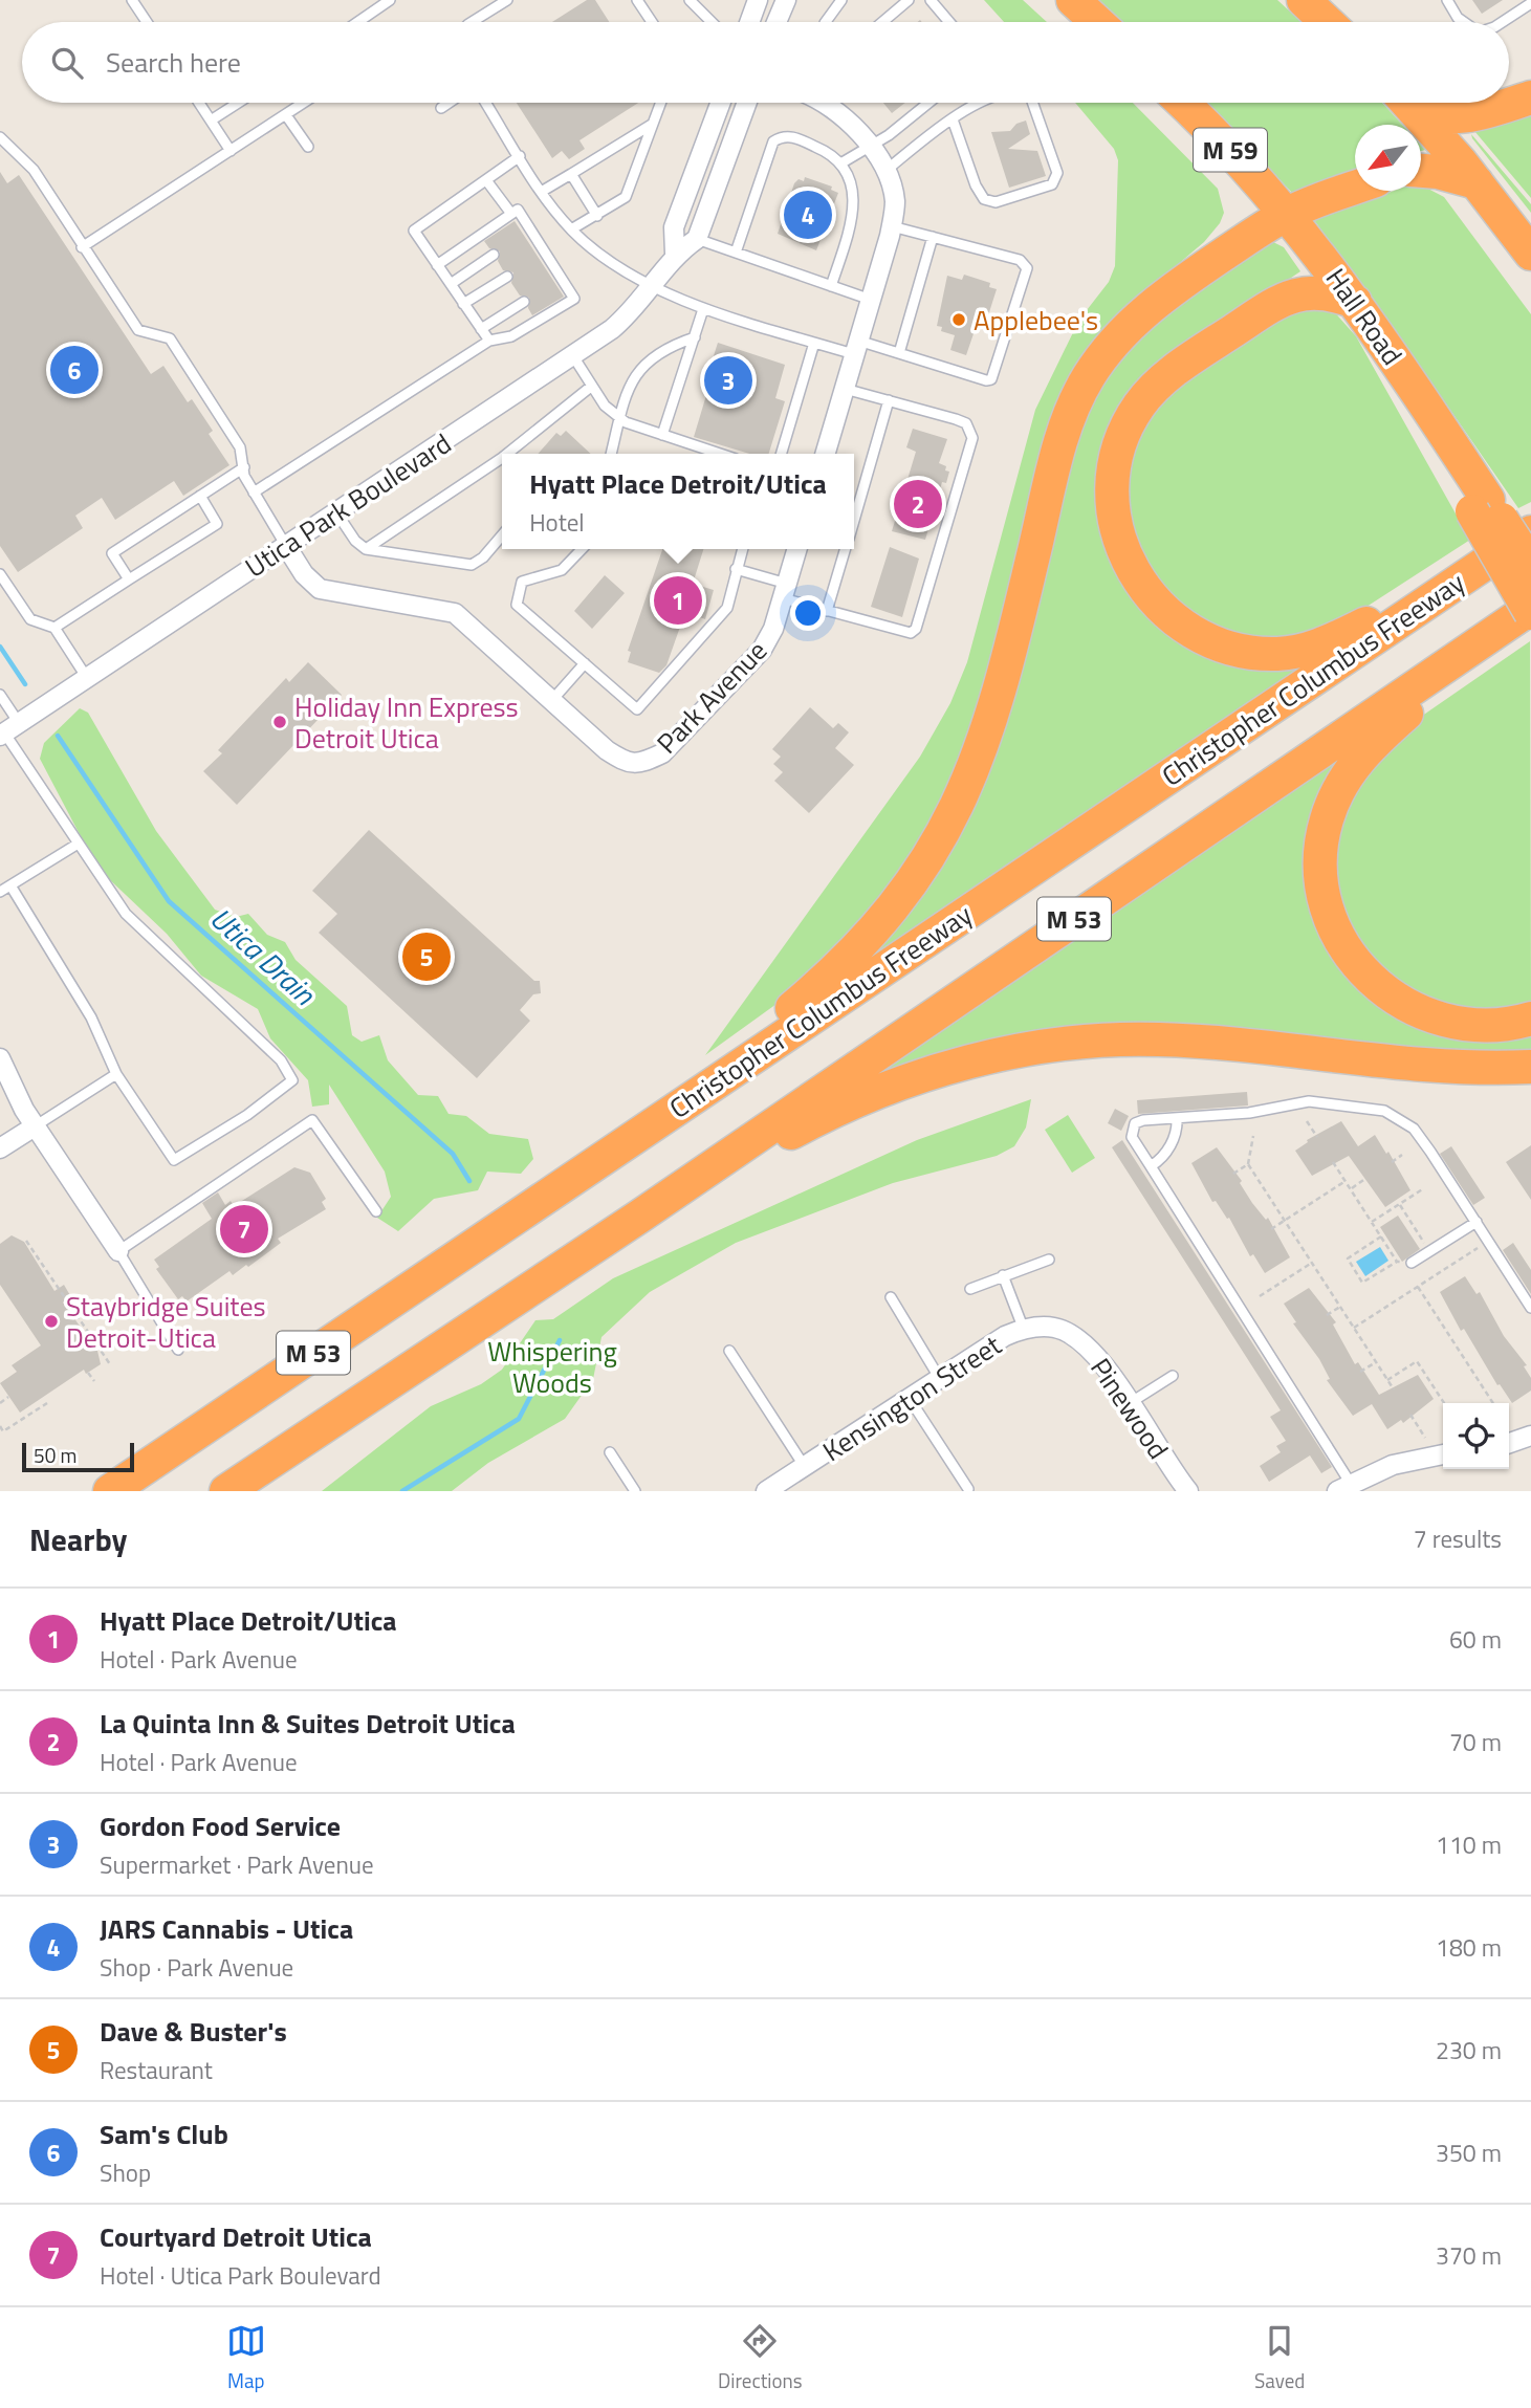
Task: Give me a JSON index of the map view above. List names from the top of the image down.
{
  "streets": {
    "highway": [
      "M 59",
      "Hall Road",
      "Christopher Columbus Freeway",
      "M 53"
    ],
    "street": [
      "Utica Park Boulevard",
      "Park Avenue",
      "Kensington Street",
      "Pinewood"
    ]
  },
  "crossings": [
    ["Utica Park Boulevard", "Park Avenue"],
    ["Kensington Street", "Pinewood"]
  ],
  "water": ["Utica Drain"],
  "parks": ["Whispering Woods"],
  "places": ["Applebee's", "Holiday Inn Express Detroit Utica", "Staybridge Suites Detroit-Utica"],
  "scale_bar": "50 m",
  "north": "bottom left",
  "page": {
    "search": "Search here",
    "pins": [
      "4",
      "6",
      "3",
      "2",
      "1",
      "5",
      "7"
    ],
    "popup": ["Hyatt Place Detroit/Utica", "Hotel"],
    "scale": "50 m",
    "heading": ["Nearby", "7 results"],
    "list": [
      {
        "mark": "1",
        "name": "Hyatt Place Detroit/Utica",
        "note": "Hotel · Park Avenue",
        "value": "60 m"
      },
      {
        "mark": "2",
        "name": "La Quinta Inn & Suites Detroit Utica",
        "note": "Hotel · Park Avenue",
        "value": "70 m"
      },
      {
        "mark": "3",
        "name": "Gordon Food Service",
        "note": "Supermarket · Park Avenue",
        "value": "110 m"
      },
      {
        "mark": "4",
        "name": "JARS Cannabis - Utica",
        "note": "Shop · Park Avenue",
        "value": "180 m"
      },
      {
        "mark": "5",
        "name": "Dave & Buster's",
        "note": "Restaurant",
        "value": "230 m"
      },
      {
        "mark": "6",
        "name": "Sam's Club",
        "note": "Shop",
        "value": "350 m"
      },
      {
        "mark": "7",
        "name": "Courtyard Detroit Utica",
        "note": "Hotel · Utica Park Boulevard",
        "value": "370 m"
      }
    ],
    "nav": ["Map", "Directions", "Saved"]
  }
}
